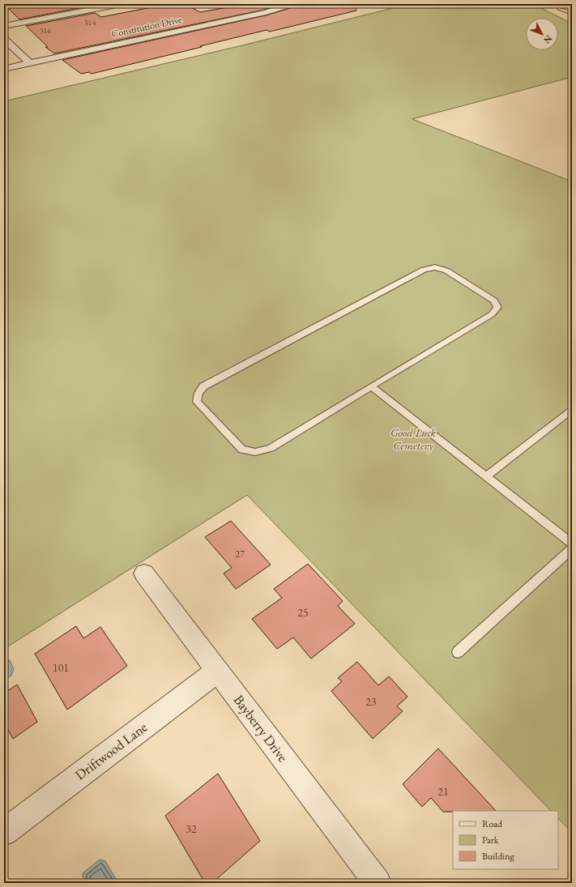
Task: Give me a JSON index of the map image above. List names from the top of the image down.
{
  "streets": {
    "street": ["Constitution Drive", "Bayberry Drive", "Driftwood Lane"]
  },
  "crossings": [
    ["Bayberry Drive", "Driftwood Lane"]
  ],
  "parks": ["Good Luck Cemetery"],
  "house_numbers": [
    "314",
    "316",
    "27",
    "25",
    "101",
    "23",
    "21",
    "32"
  ],
  "legend": ["Road", "Park", "Building"],
  "north": "bottom right"
}
